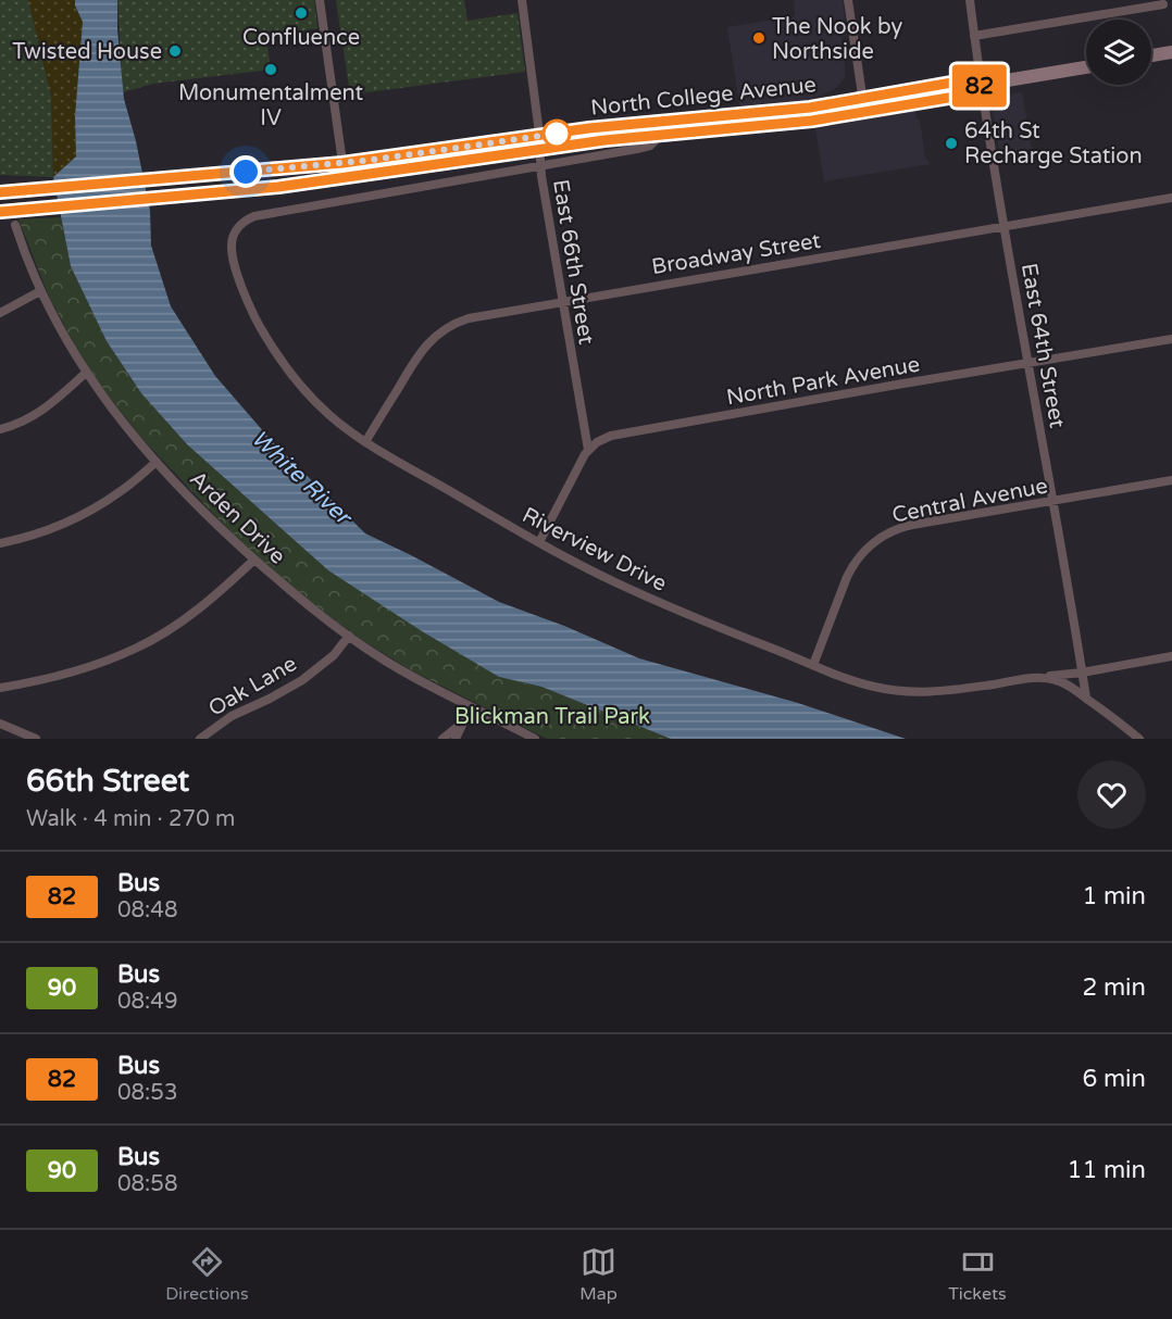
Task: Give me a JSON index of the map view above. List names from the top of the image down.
{
  "streets": {
    "main road": ["North College Avenue"],
    "street": [
      "Broadway Street",
      "East 66th Street",
      "East 64th Street",
      "North Park Avenue",
      "Central Avenue",
      "Arden Drive",
      "Riverview Drive",
      "Oak Lane"
    ]
  },
  "crossings": [
    ["North College Avenue", "East 66th Street"],
    ["North College Avenue", "East 64th Street"],
    ["North College Avenue", "Riverview Drive"],
    ["Broadway Street", "East 66th Street"],
    ["Broadway Street", "East 64th Street"],
    ["Broadway Street", "Riverview Drive"],
    ["East 66th Street", "North Park Avenue"],
    ["East 66th Street", "Riverview Drive"],
    ["East 64th Street", "North Park Avenue"],
    ["East 64th Street", "Central Avenue"],
    ["East 64th Street", "Riverview Drive"],
    ["Central Avenue", "Riverview Drive"],
    ["Arden Drive", "Oak Lane"]
  ],
  "water": ["White River"],
  "parks": ["Blickman Trail Park"],
  "places": [
    "Confluence",
    "The Nook by Northside",
    "Twisted House",
    "Monumentalment IV",
    "64th St Recharge Station"
  ],
  "lines": ["bus line 82"],
  "page": {
    "on_map": "82",
    "heading": ["66th Street", "Walk · 4 min · 270 m"],
    "list": [
      {
        "mark": "82",
        "name": "Bus",
        "note": "08:48",
        "value": "1 min"
      },
      {
        "mark": "90",
        "name": "Bus",
        "note": "08:49",
        "value": "2 min"
      },
      {
        "mark": "82",
        "name": "Bus",
        "note": "08:53",
        "value": "6 min"
      },
      {
        "mark": "90",
        "name": "Bus",
        "note": "08:58",
        "value": "11 min"
      }
    ],
    "tabs": ["Directions", "Map", "Tickets"]
  }
}
